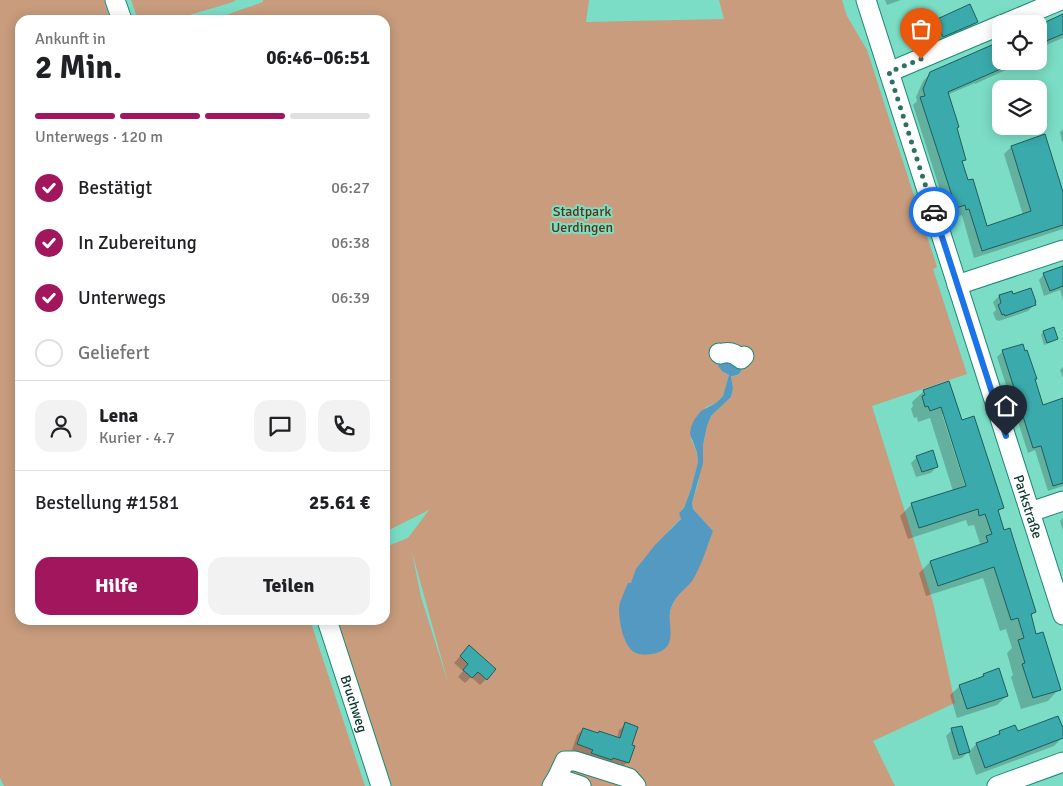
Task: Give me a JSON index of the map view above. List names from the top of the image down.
{
  "streets": {
    "street": ["Parkstraße", "Bruchweg"]
  },
  "parks": ["Stadtpark Uerdingen"],
  "page": {
    "heading": ["2 Min.", "Ankunft in", "06:46–06:51"],
    "panel": [
      "Lena",
      "Kurier · 4.7",
      "Bestellung #1581",
      "25.61 €"
    ],
    "bar": "Unterwegs · 120 m",
    "list": [
      ["Bestätigt", "06:27"],
      ["In Zubereitung", "06:38"],
      ["Unterwegs", "06:39"],
      "Geliefert"
    ],
    "buttons": ["Hilfe", "Teilen"]
  }
}
